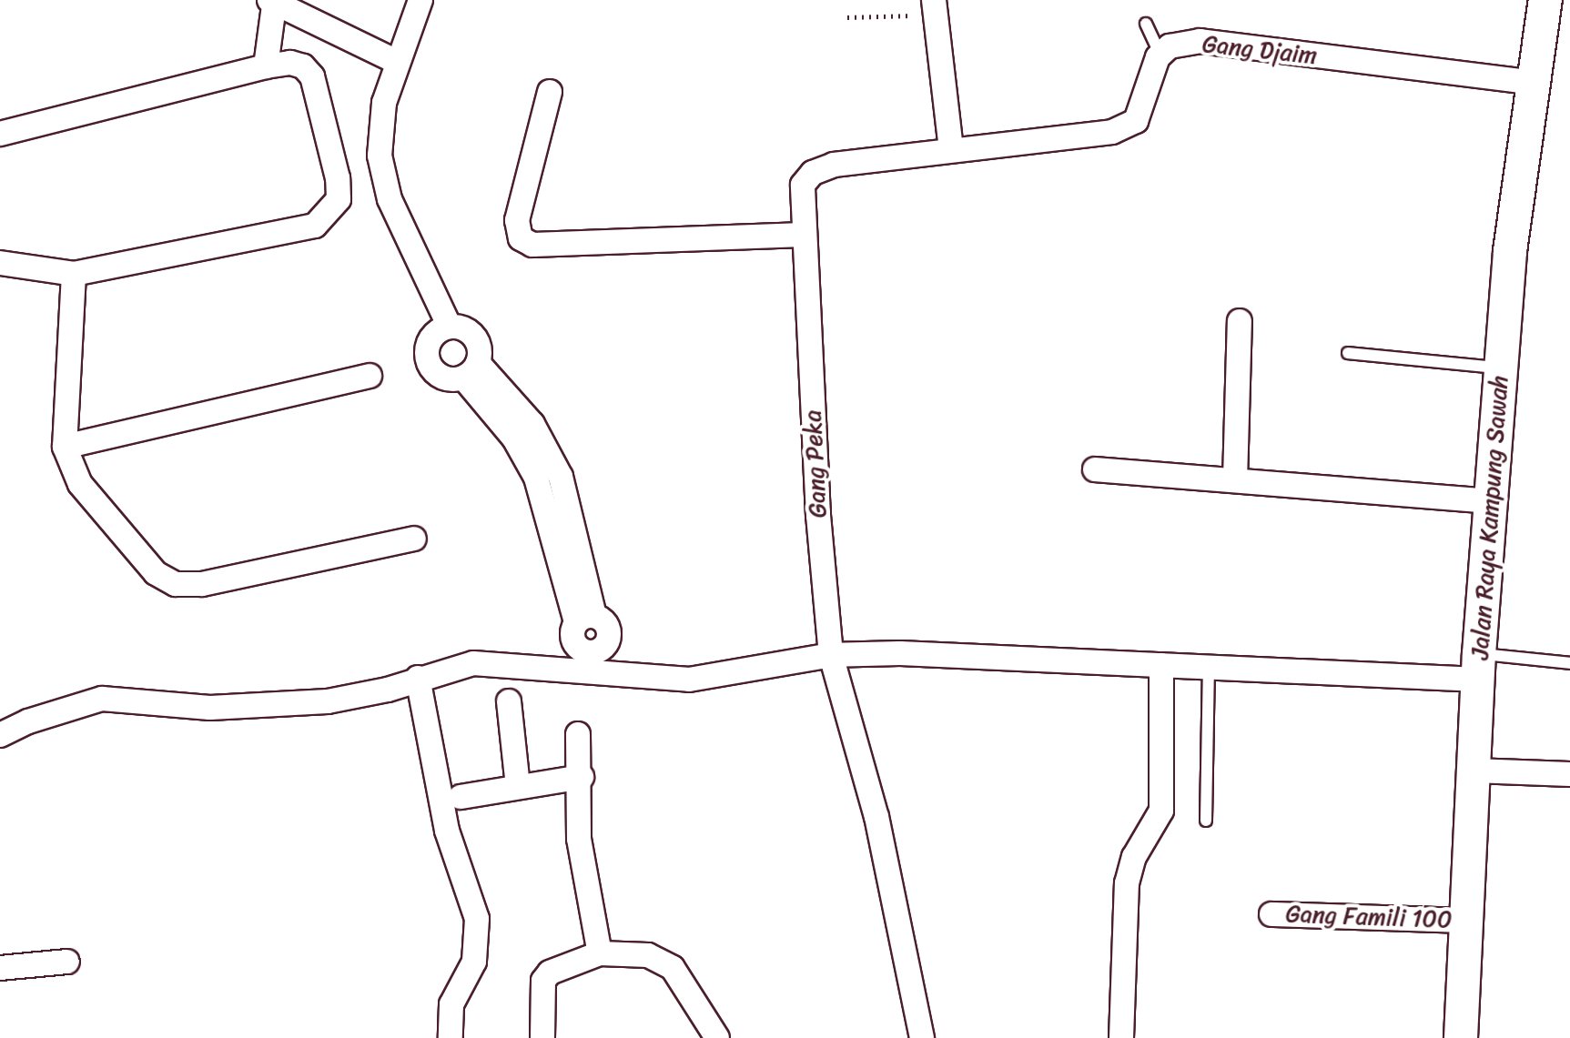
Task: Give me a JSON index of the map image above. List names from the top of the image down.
{
  "streets": {
    "street": [
      "Gang Djaim",
      "Gang Peka",
      "Jalan Raya Kampung Sawah",
      "Gang Famili 100"
    ]
  },
  "crossings": [
    ["Gang Djaim", "Jalan Raya Kampung Sawah"],
    ["Jalan Raya Kampung Sawah", "Gang Famili 100"]
  ]
}
